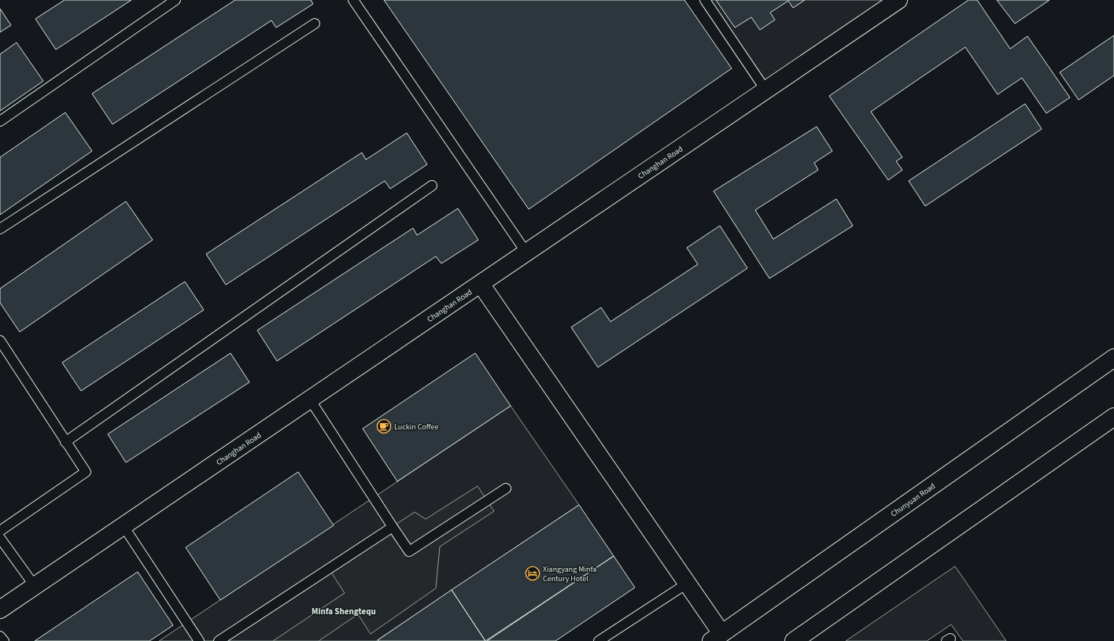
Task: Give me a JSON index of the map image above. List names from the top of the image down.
{
  "streets": {
    "street": ["Changhan Road", "Chunyuan Road"]
  },
  "districts": ["Minfa Shengtequ"],
  "places": {
    "cafe": ["Luckin Coffee"],
    "hotel": ["Xiangyang Minfa Century Hotel"]
  }
}
